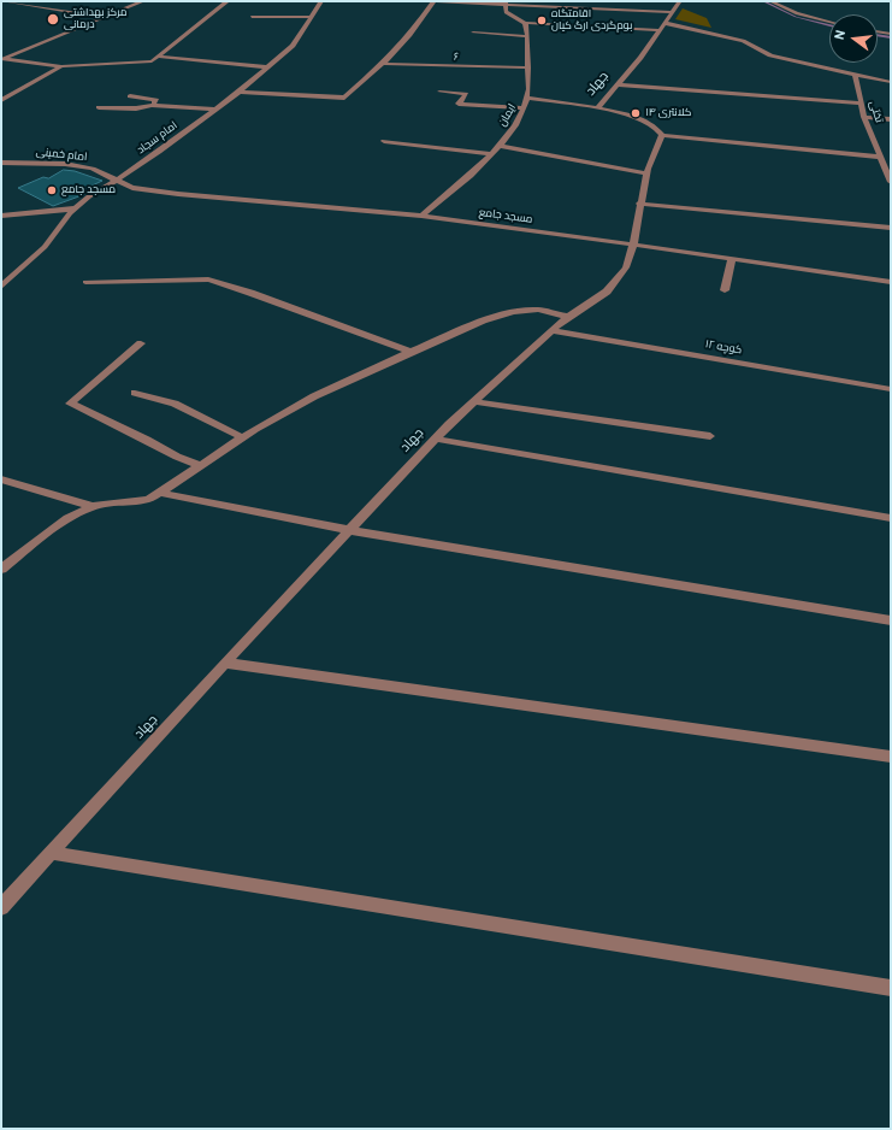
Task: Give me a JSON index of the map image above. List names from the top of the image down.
{
  "streets": {
    "street": [
      "۶",
      "جهاد",
      "تختی",
      "ایمان",
      "امام سجاد",
      "امام خمینی",
      "مسجد جامع",
      "کوچه ۱۲"
    ]
  },
  "crossings": [
    ["۶", "ایمان"],
    ["جهاد", "مسجد جامع"],
    ["جهاد", "کوچه ۱۲"],
    ["ایمان", "مسجد جامع"],
    ["امام سجاد", "امام خمینی"],
    ["امام سجاد", "مسجد جامع"],
    ["امام خمینی", "مسجد جامع"]
  ],
  "places": [
    "مرکز بهداشتی درمانی",
    "اقامتگاه بوم‌گردی ارگ کیان",
    "کلانتری ۱۴",
    "مسجد جامع"
  ],
  "north": "left"
}
